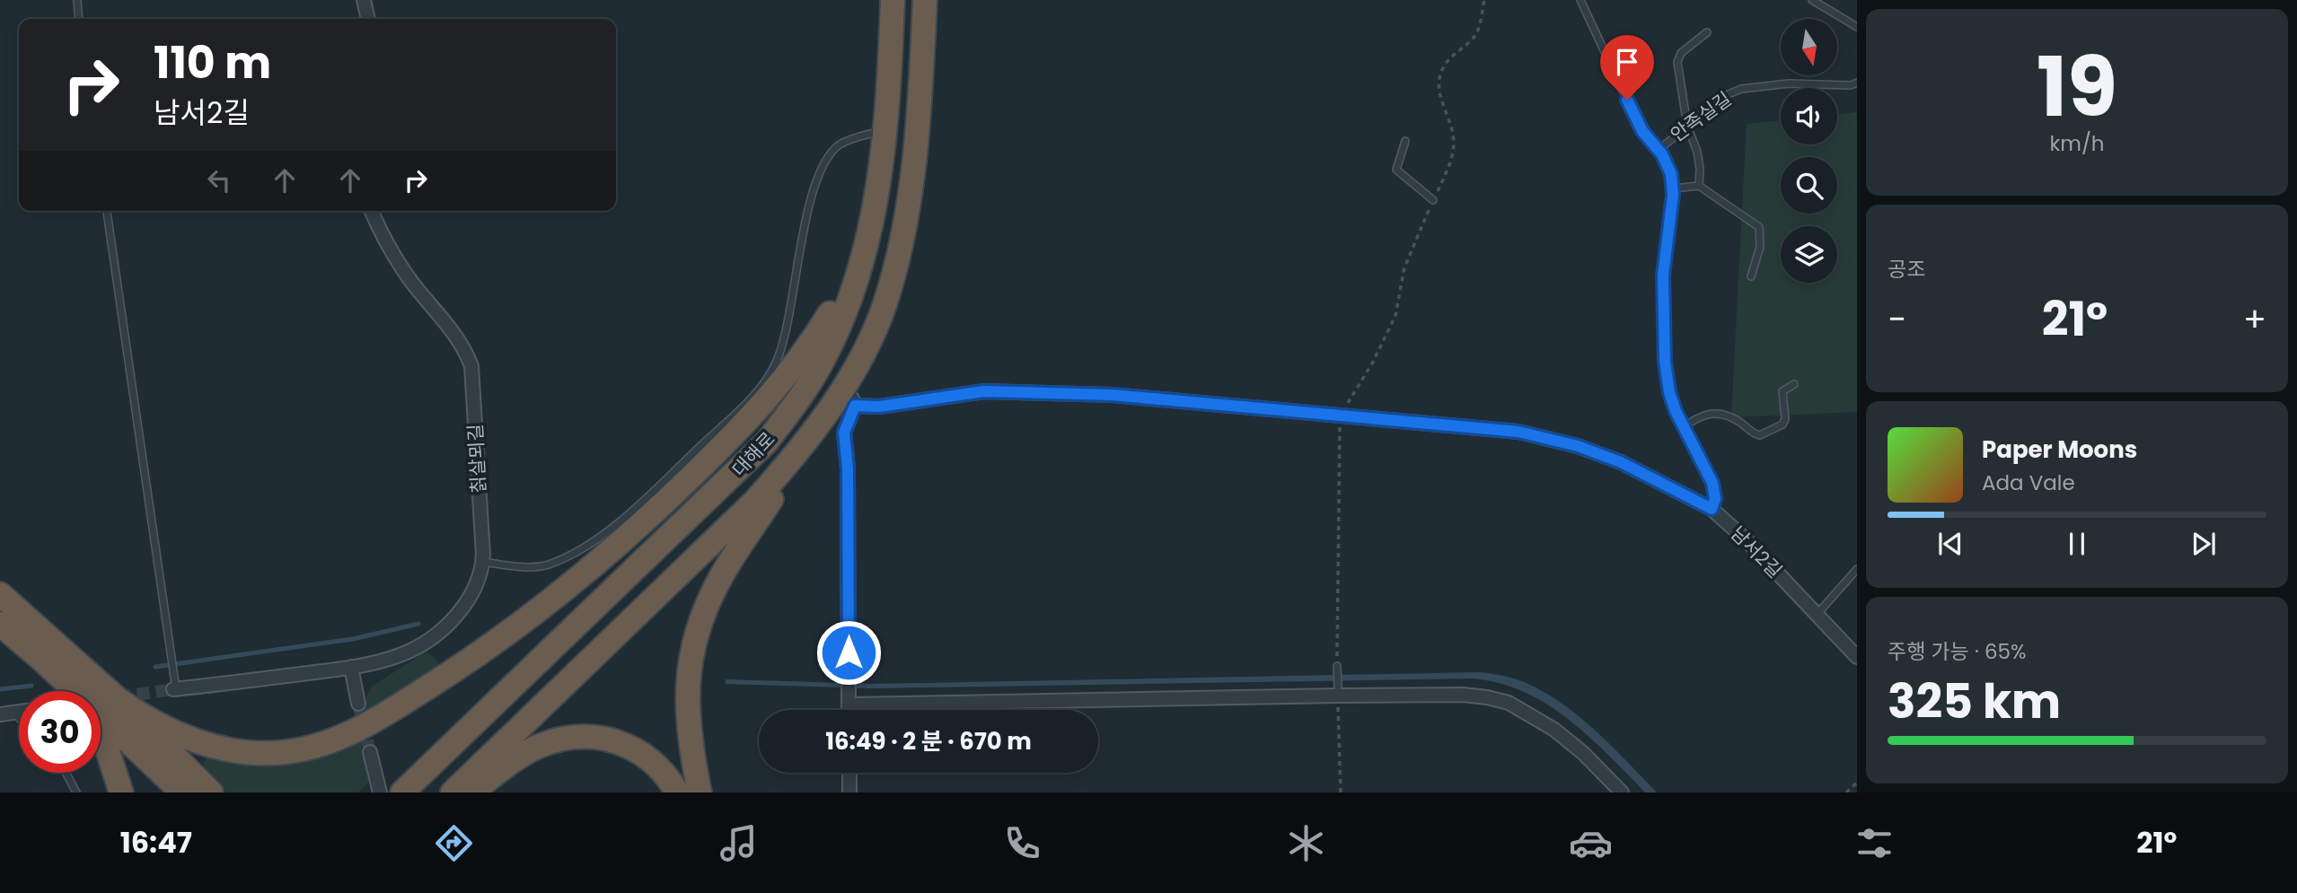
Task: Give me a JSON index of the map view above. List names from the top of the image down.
{
  "streets": {
    "highway": ["대해로"],
    "street": ["칡살뫼길", "남서2길"],
    "lane": ["안족실길"]
  },
  "crossings": [
    ["안족실길", "남서2길"]
  ],
  "north": "bottom",
  "page": {
    "tile": [
      ["19", "km/h"],
      "공조",
      ["주행 가능 · 65%", "325 km"]
    ],
    "turn": ["110 m", "남서2길"],
    "heat": ["−", "21°", "+"],
    "song": ["Paper Moons", "Ada Vale"],
    "limit": "30",
    "trip": "16:49 · 2 분 · 670 m",
    "tabs": ["16:47", "21°"]
  }
}
